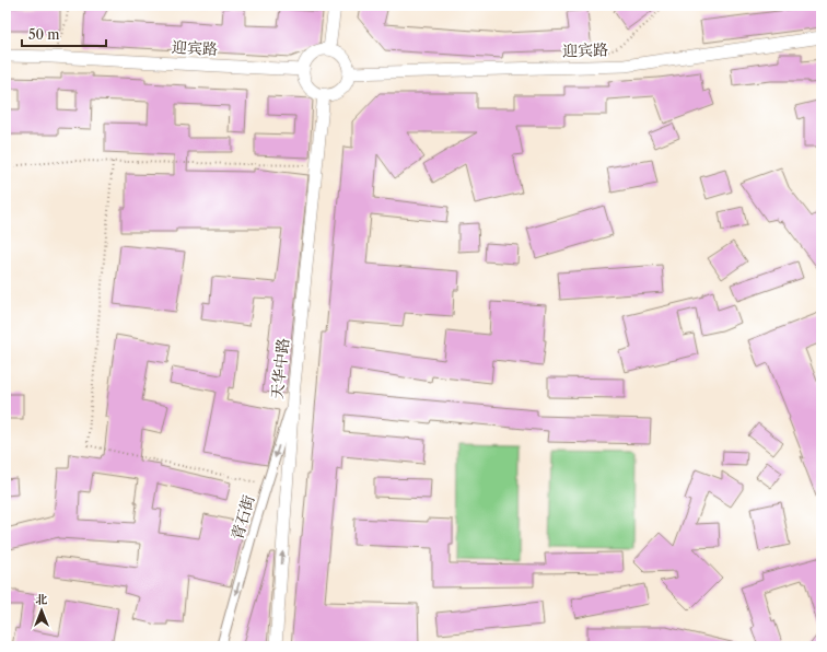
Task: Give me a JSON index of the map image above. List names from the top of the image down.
{
  "streets": {
    "street": ["迎宾路", "天华中路", "青石街"]
  },
  "crossings": [
    ["迎宾路", "天华中路"],
    ["天华中路", "青石街"]
  ],
  "one_way": ["天华中路", "青石街"],
  "scale_bar": "50 m",
  "north": "top"
}
